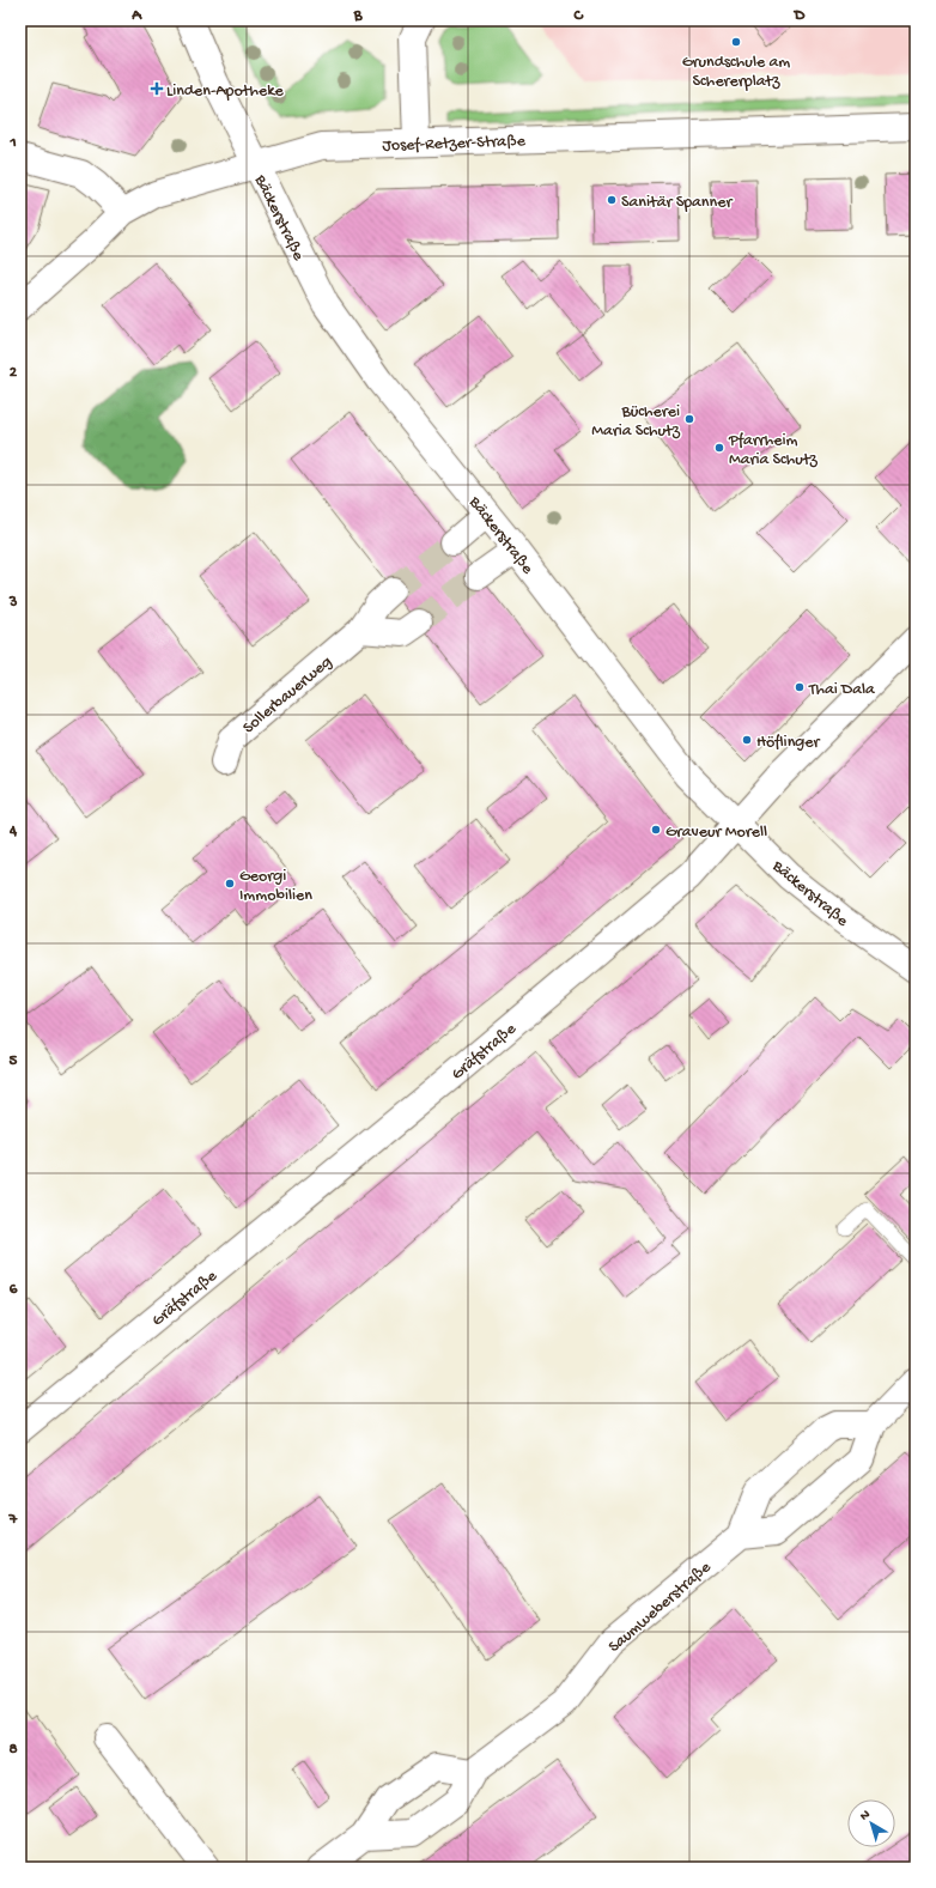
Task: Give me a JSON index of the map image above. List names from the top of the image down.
{
  "streets": {
    "street": [
      "Josef-Retzer-Straße",
      "Bäckerstraße",
      "Sollerbauerweg",
      "Gräfstraße",
      "Saumweberstraße"
    ]
  },
  "crossings": [
    ["Josef-Retzer-Straße", "Bäckerstraße"],
    ["Bäckerstraße", "Gräfstraße"]
  ],
  "places": {
    "other": [
      "Grundschule am Schererplatz",
      "Sanitär Spanner",
      "Bücherei Maria Schutz",
      "Pfarrheim Maria Schutz",
      "Thai Dala",
      "Höflinger",
      "Graveur Morell",
      "Georgi Immobilien"
    ],
    "health": ["Linden-Apotheke"]
  },
  "north": "top left",
  "grid": {
    "columns": [
      "A",
      "B",
      "C",
      "D"
    ],
    "rows": [
      "1",
      "2",
      "3",
      "4",
      "5",
      "6",
      "7",
      "8"
    ]
  }
}
